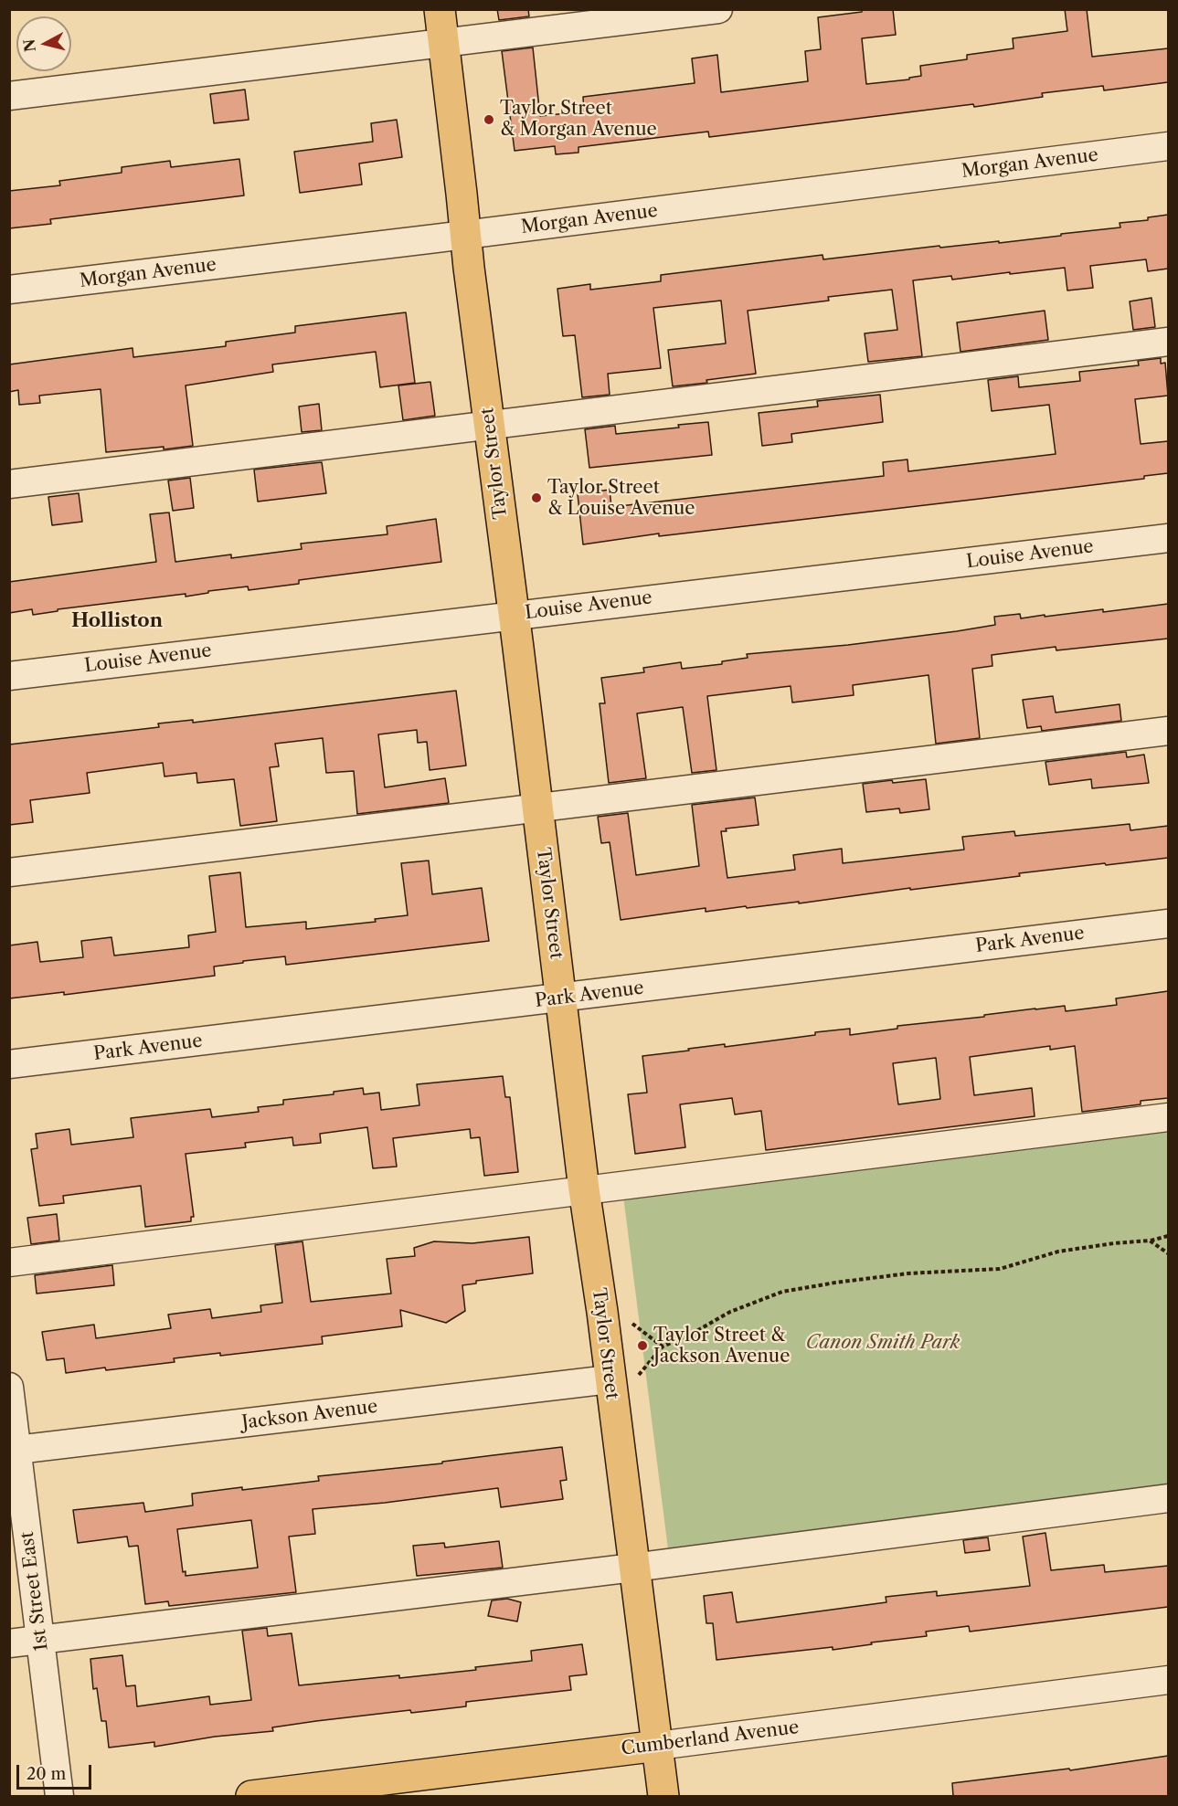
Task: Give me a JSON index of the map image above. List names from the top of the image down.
{
  "streets": {
    "main road": ["Taylor Street", "Cumberland Avenue"],
    "street": [
      "Morgan Avenue",
      "Louise Avenue",
      "Park Avenue",
      "Jackson Avenue",
      "1st Street East"
    ]
  },
  "crossings": [
    ["Morgan Avenue", "Taylor Street"],
    ["Taylor Street", "Louise Avenue"],
    ["Taylor Street", "Park Avenue"],
    ["Taylor Street", "Jackson Avenue"],
    ["Taylor Street", "Cumberland Avenue"],
    ["Jackson Avenue", "1st Street East"]
  ],
  "districts": ["Holliston"],
  "parks": ["Canon Smith Park"],
  "places": ["Taylor Street & Morgan Avenue", "Taylor Street & Louise Avenue", "Taylor Street & Jackson Avenue"],
  "scale_bar": "20 m",
  "north": "left"
}
